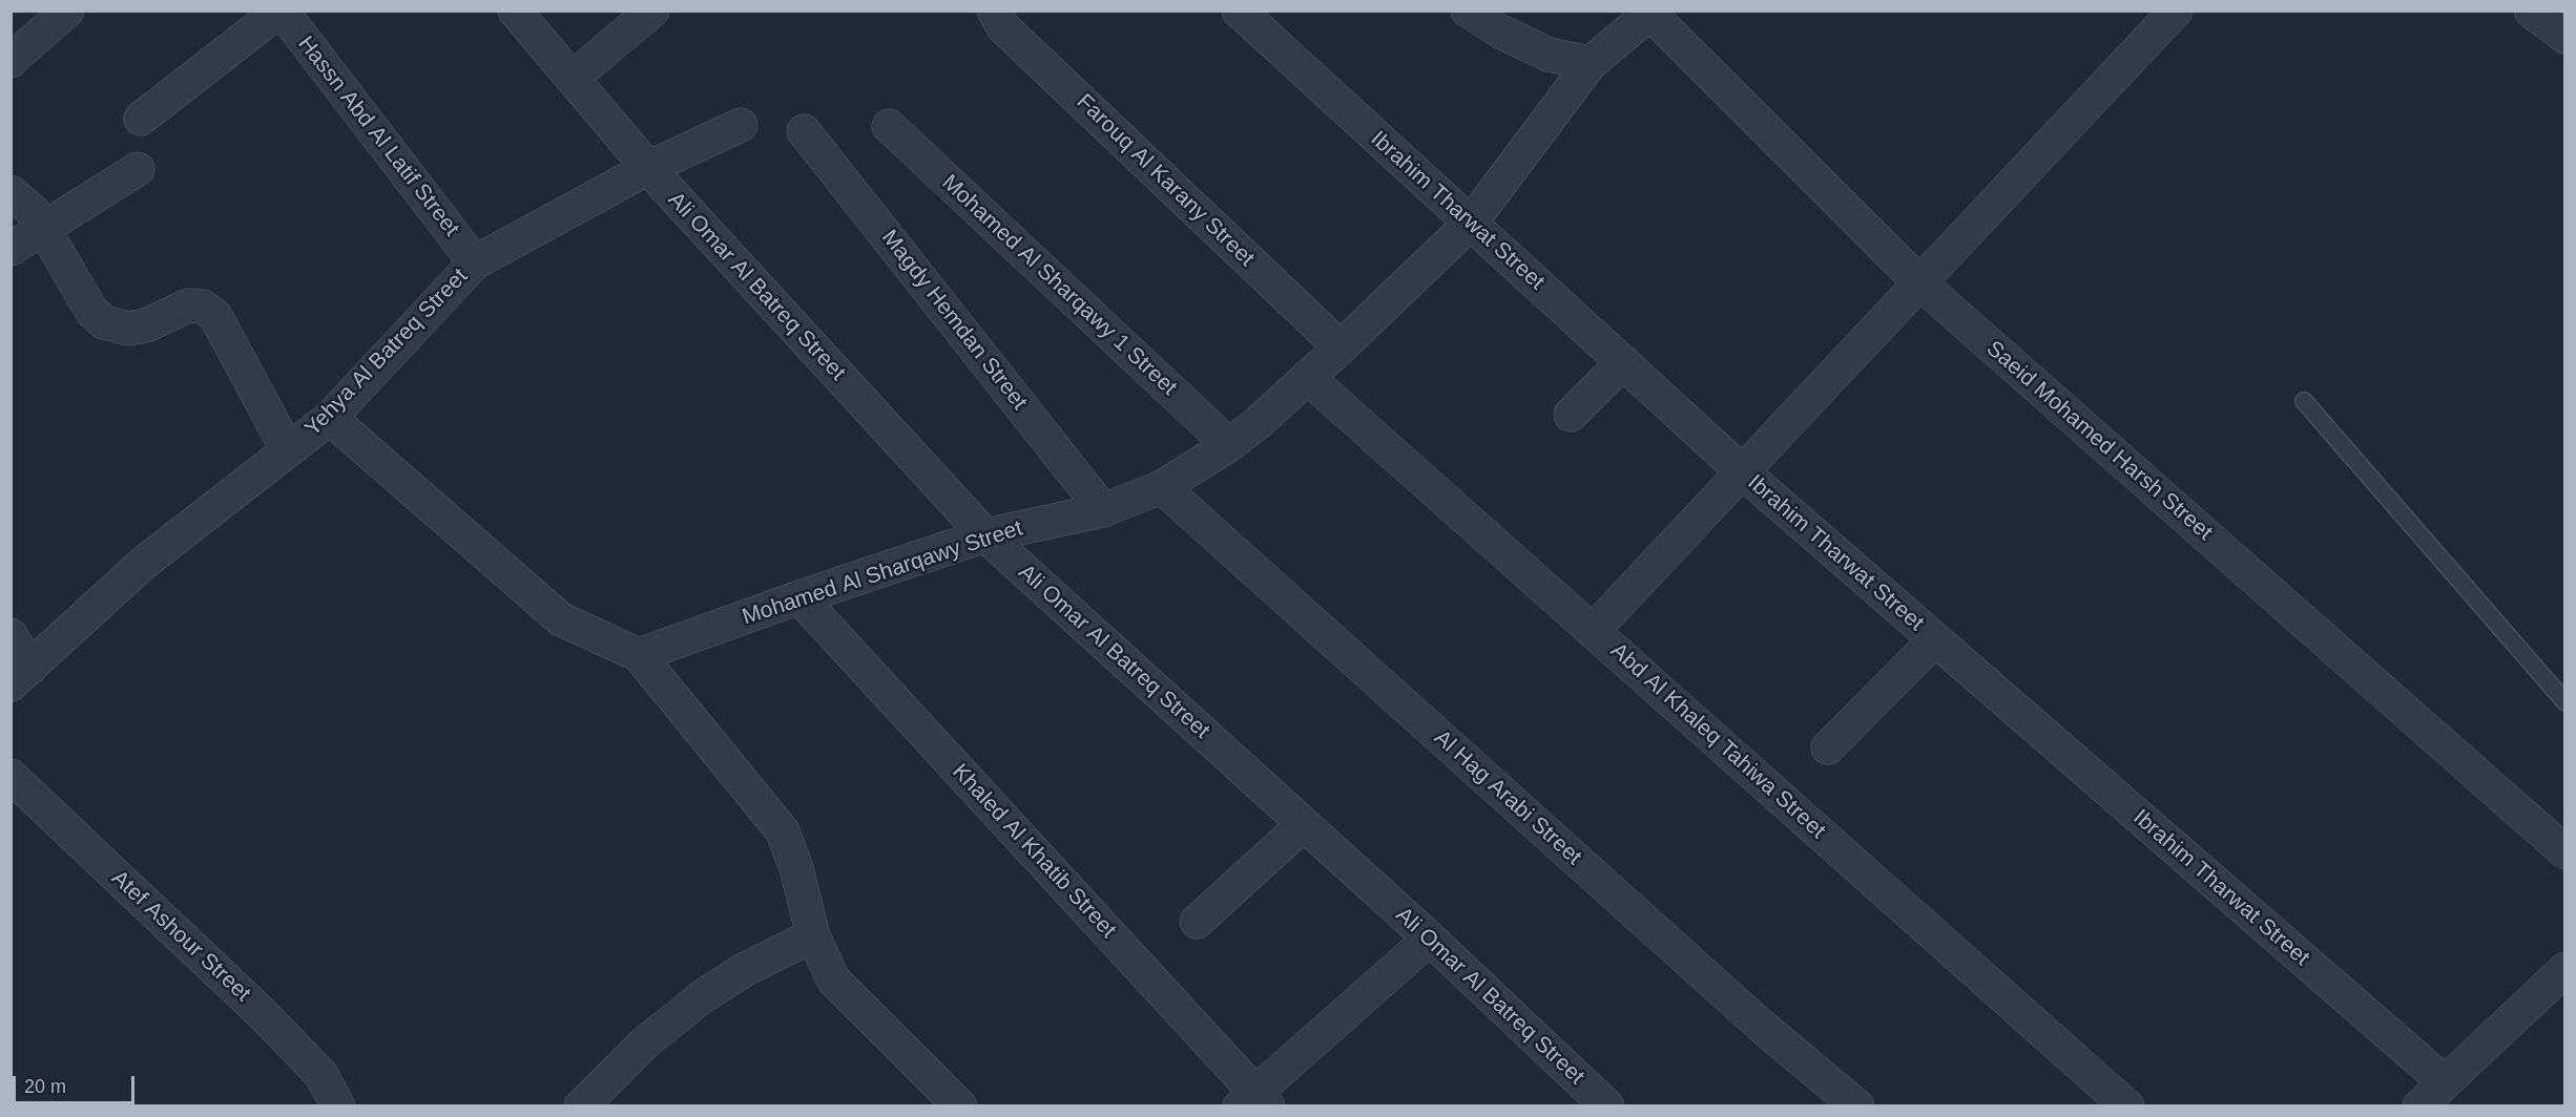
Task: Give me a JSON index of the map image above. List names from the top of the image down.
{
  "streets": {
    "street": [
      "Hassn Abd Al Latif Street",
      "Farouq Al Karany Street",
      "Ibrahim Tharwat Street",
      "Mohamed Al Sharqawy 1 Street",
      "Ali Omar Al Batreq Street",
      "Magdy Hemdan Street",
      "Yehya Al Batreq Street",
      "Saeid Mohamed Harsh Street",
      "Mohamed Al Sharqawy Street",
      "Abd Al Khaleq Tahiwa Street",
      "Al Hag Arabi Street",
      "Khaled Al Khatib Street",
      "Atef Ashour Street"
    ]
  },
  "crossings": [
    ["Hassn Abd Al Latif Street", "Yehya Al Batreq Street"],
    ["Farouq Al Karany Street", "Mohamed Al Sharqawy Street"],
    ["Ibrahim Tharwat Street", "Mohamed Al Sharqawy Street"],
    ["Mohamed Al Sharqawy 1 Street", "Mohamed Al Sharqawy Street"],
    ["Ali Omar Al Batreq Street", "Yehya Al Batreq Street"],
    ["Ali Omar Al Batreq Street", "Mohamed Al Sharqawy Street"],
    ["Magdy Hemdan Street", "Mohamed Al Sharqawy Street"],
    ["Saeid Mohamed Harsh Street", "Mohamed Al Sharqawy Street"],
    ["Mohamed Al Sharqawy Street", "Abd Al Khaleq Tahiwa Street"],
    ["Mohamed Al Sharqawy Street", "Al Hag Arabi Street"],
    ["Mohamed Al Sharqawy Street", "Khaled Al Khatib Street"]
  ],
  "scale_bar": "20 m"
}
